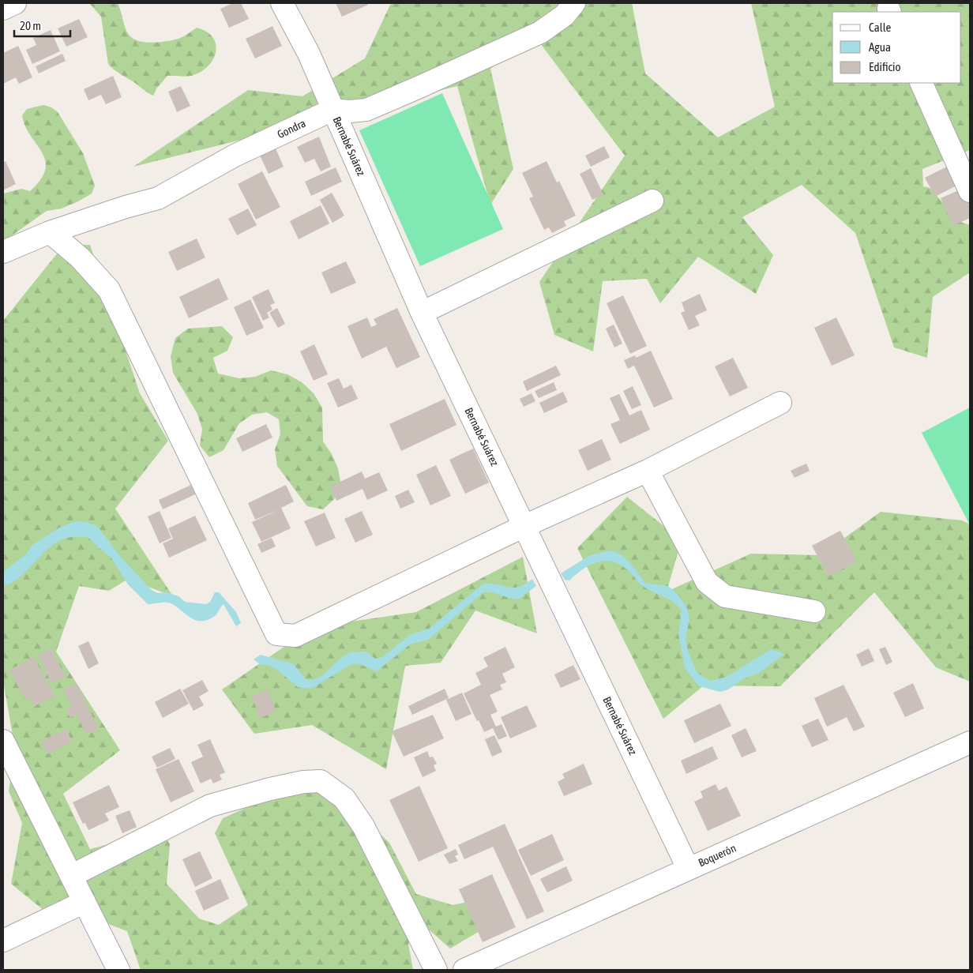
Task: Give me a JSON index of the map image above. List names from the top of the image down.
{
  "streets": {
    "street": ["Gondra", "Bernabé Suárez", "Boquerón"]
  },
  "crossings": [
    ["Gondra", "Bernabé Suárez"],
    ["Bernabé Suárez", "Boquerón"]
  ],
  "legend": ["Calle", "Agua", "Edificio"],
  "scale_bar": "20 m"
}
